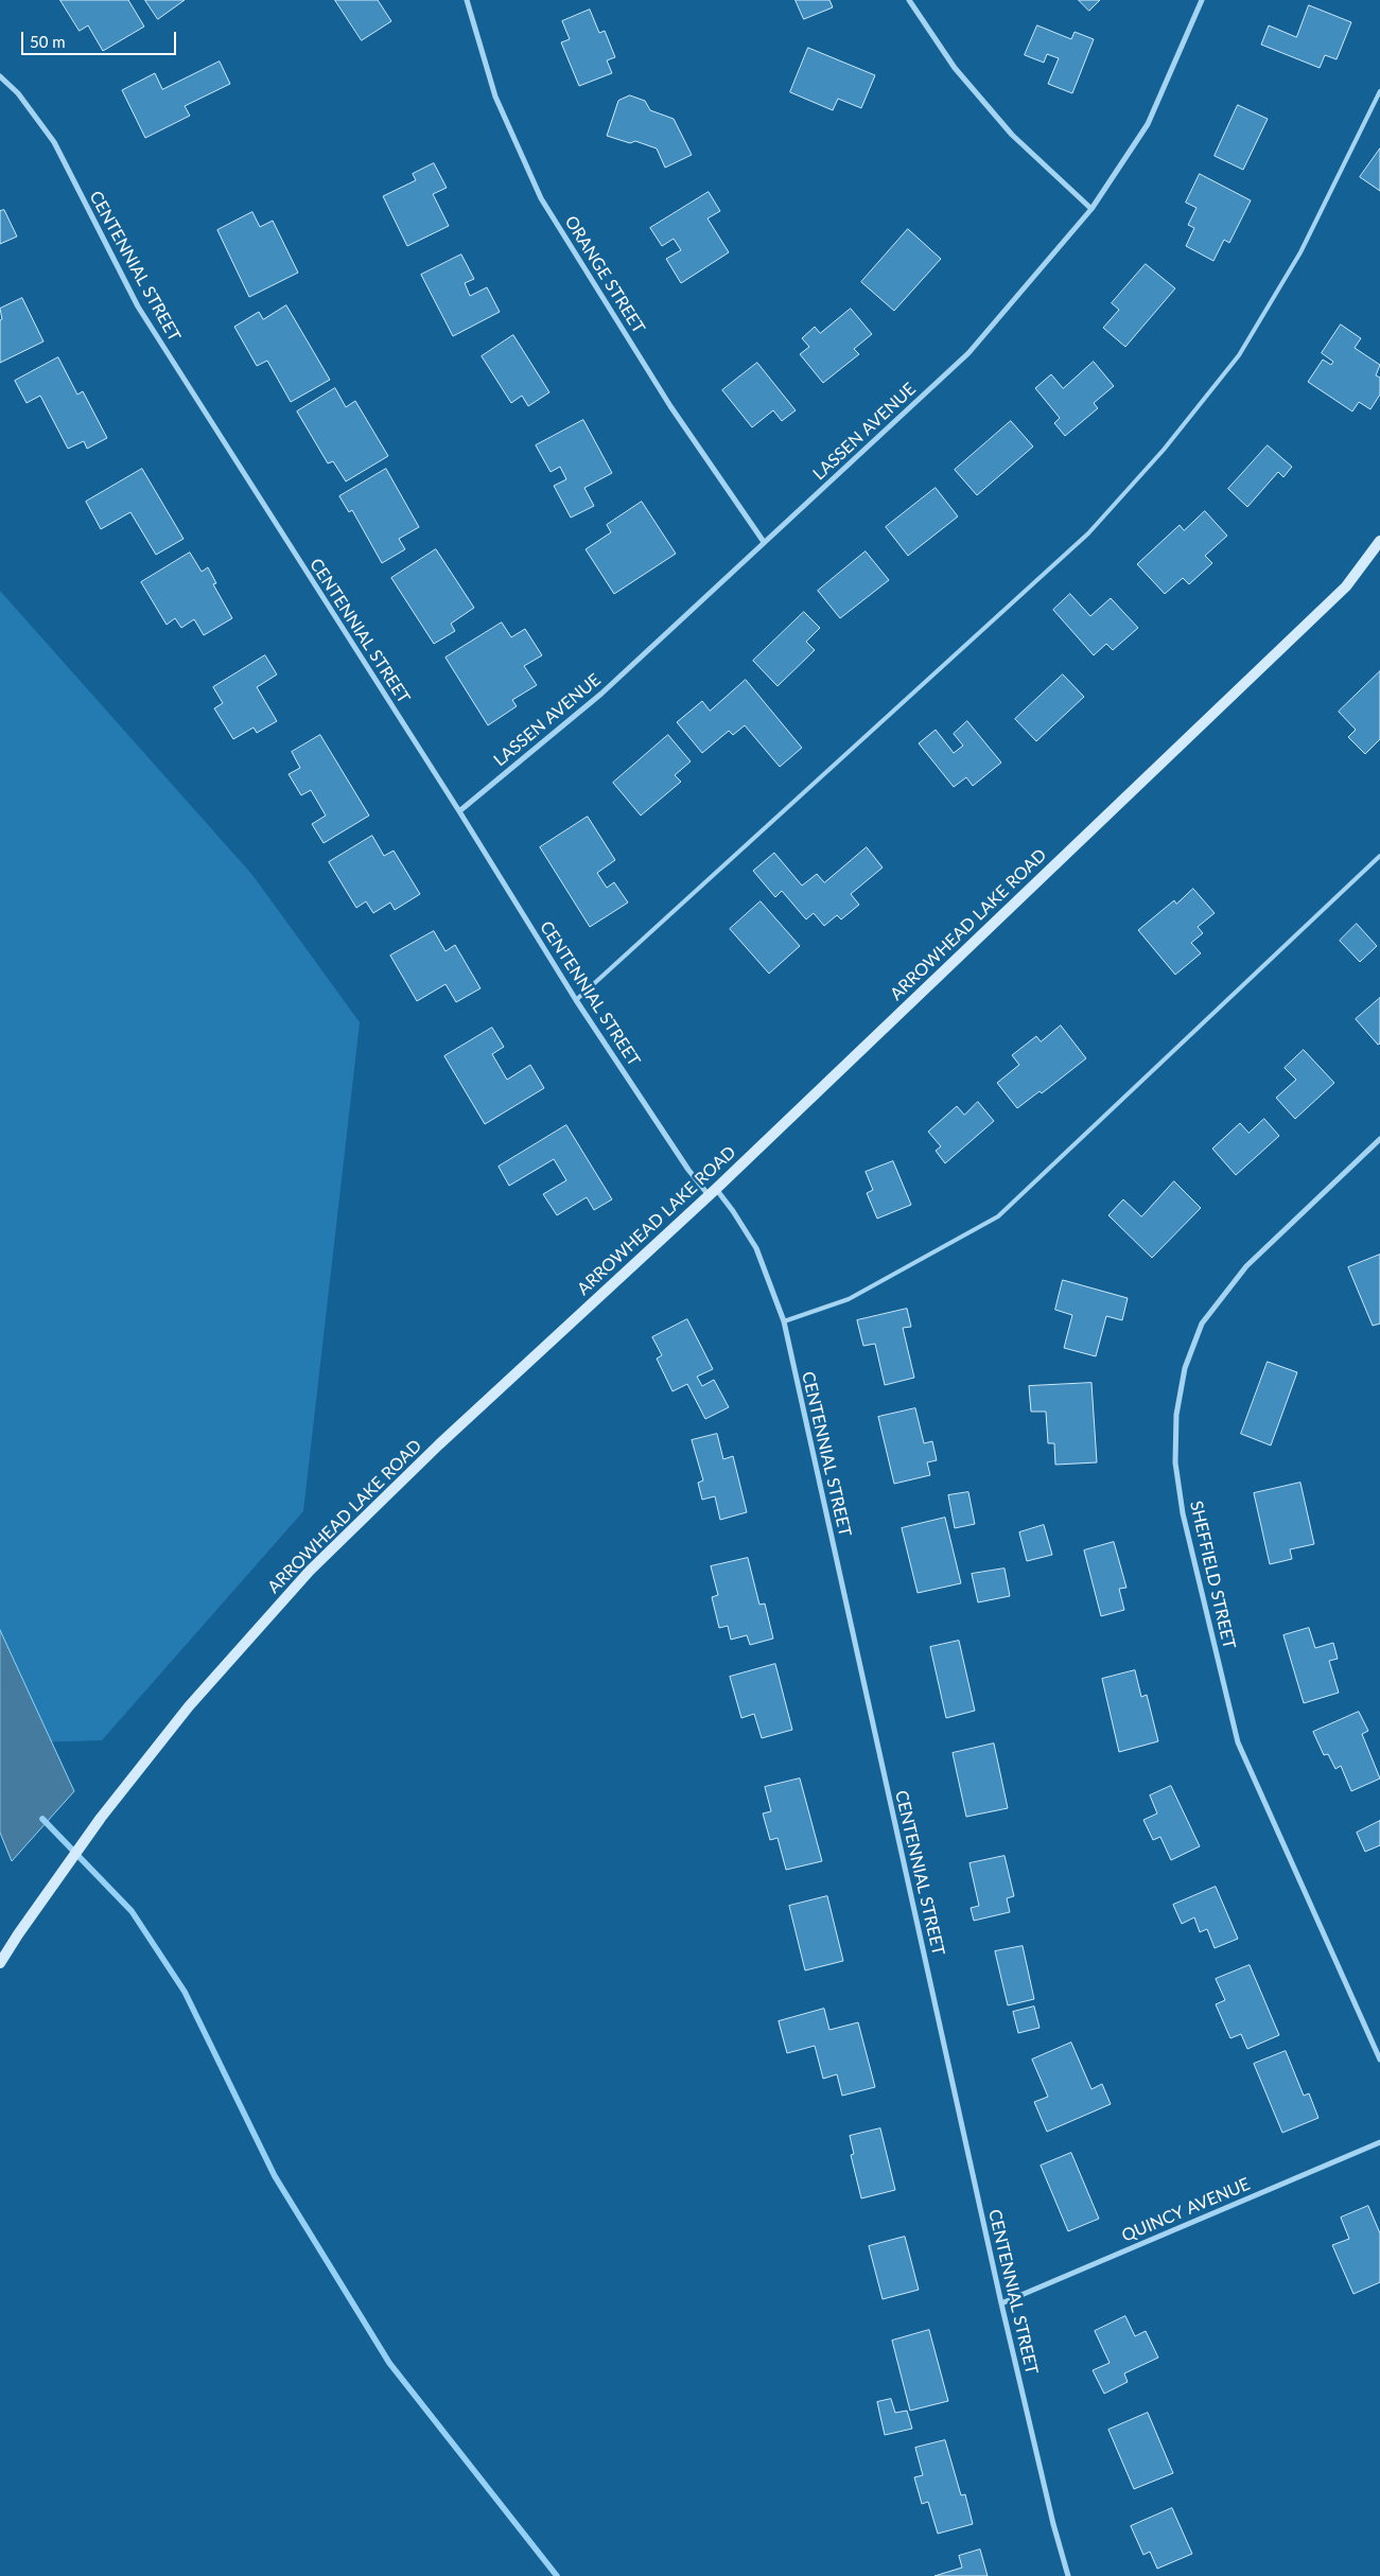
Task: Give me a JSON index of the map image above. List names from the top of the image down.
{
  "streets": {
    "main road": ["ARROWHEAD LAKE ROAD"],
    "street": [
      "CENTENNIAL STREET",
      "ORANGE STREET",
      "LASSEN AVENUE",
      "SHEFFIELD STREET",
      "QUINCY AVENUE"
    ]
  },
  "crossings": [
    ["CENTENNIAL STREET", "LASSEN AVENUE"],
    ["CENTENNIAL STREET", "ARROWHEAD LAKE ROAD"],
    ["CENTENNIAL STREET", "QUINCY AVENUE"],
    ["ORANGE STREET", "LASSEN AVENUE"]
  ],
  "scale_bar": "50 m"
}
